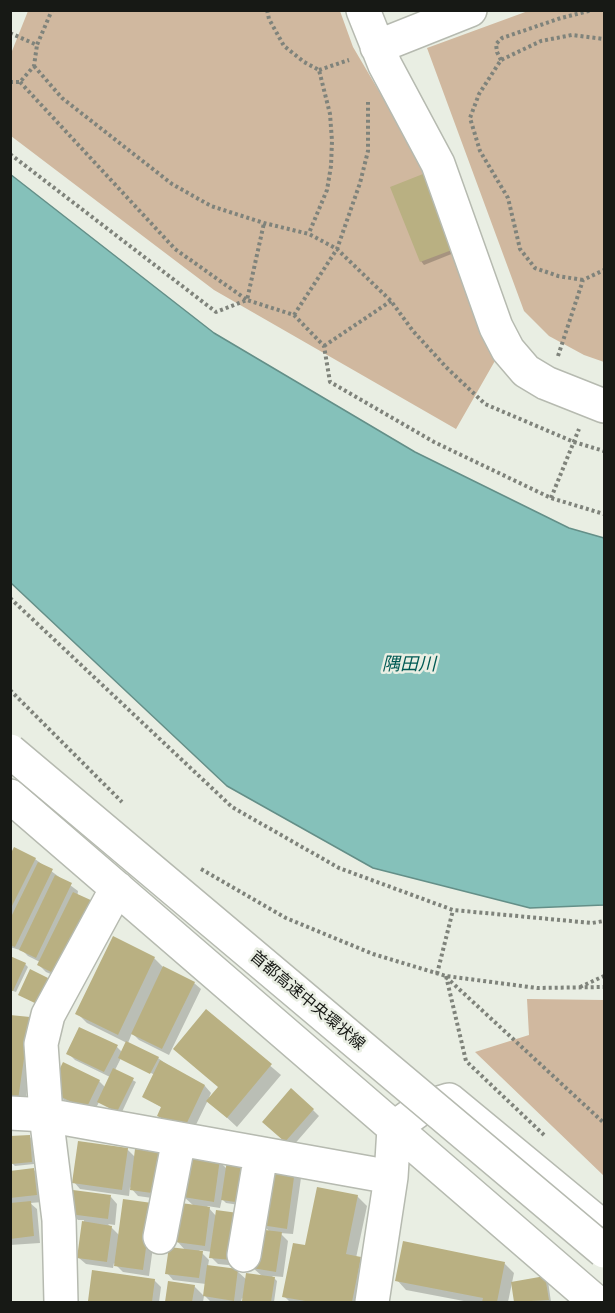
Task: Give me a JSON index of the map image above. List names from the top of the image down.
{
  "streets": {
    "main road": ["首都高速中央環状線"]
  },
  "water": ["隅田川"]
}
